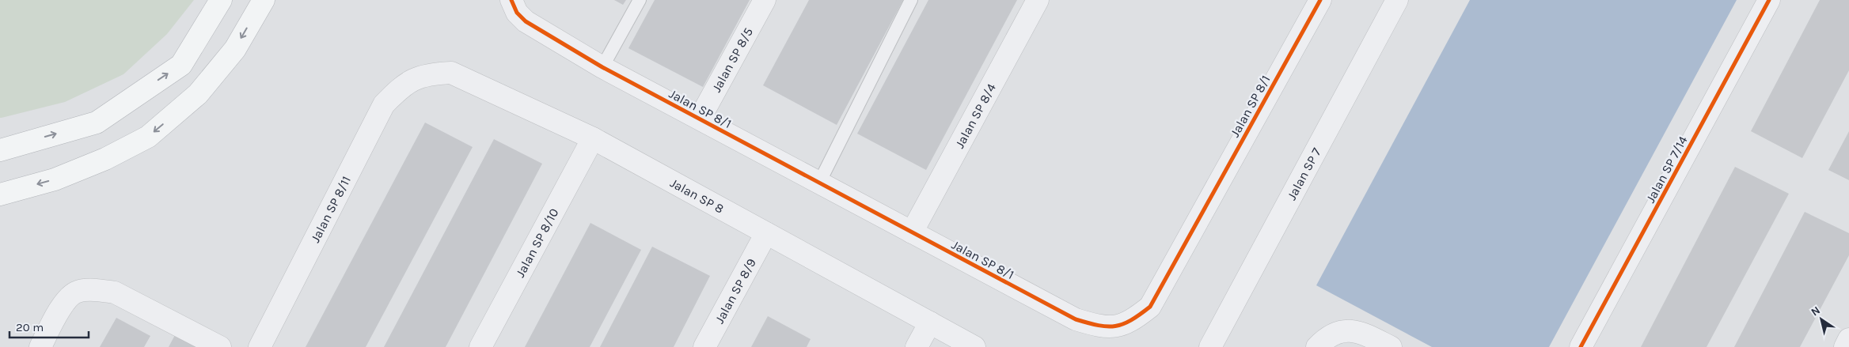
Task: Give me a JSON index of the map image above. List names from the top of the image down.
{
  "streets": {
    "street": [
      "Jalan SP 8/5",
      "Jalan SP 8/1",
      "Jalan SP 8/4",
      "Jalan SP 7/14",
      "Jalan SP 7",
      "Jalan SP 8",
      "Jalan SP 8/11",
      "Jalan SP 8/10",
      "Jalan SP 8/9"
    ]
  },
  "crossings": [
    ["Jalan SP 8/5", "Jalan SP 8/1"],
    ["Jalan SP 8/1", "Jalan SP 8/4"],
    ["Jalan SP 8", "Jalan SP 8/11"],
    ["Jalan SP 8", "Jalan SP 8/10"],
    ["Jalan SP 8", "Jalan SP 8/9"]
  ],
  "scale_bar": "20 m",
  "north": "top left"
}
